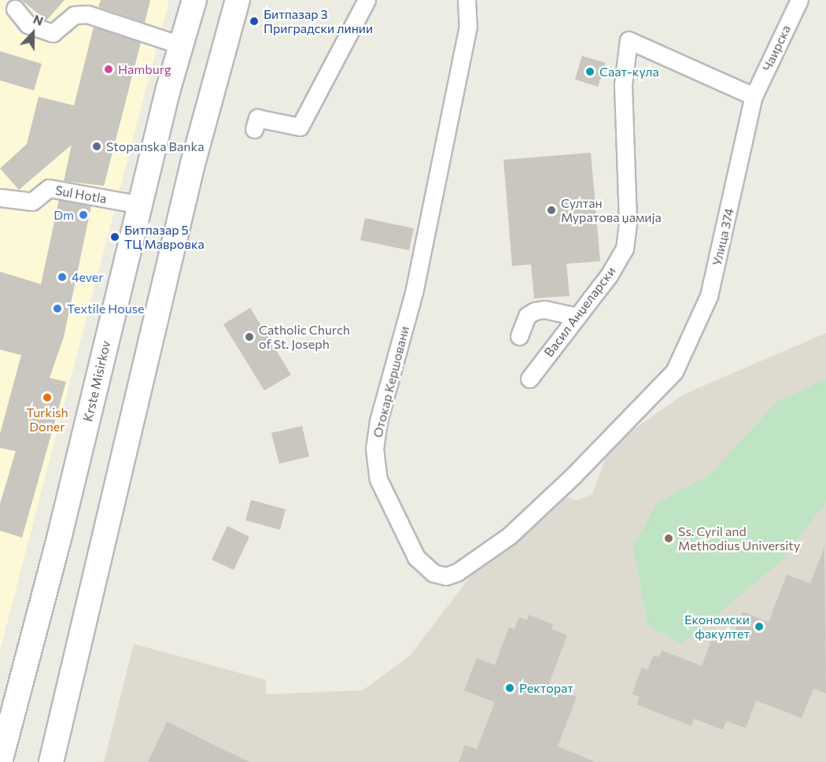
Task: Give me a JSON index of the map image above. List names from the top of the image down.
{
  "streets": {
    "street": [
      "Чаирска",
      "Sul Hotla",
      "Улица 374",
      "Васил Анџеларски",
      "Krste Misirkov",
      "Отокар Кершовани"
    ]
  },
  "crossings": [
    ["Чаирска", "Улица 374"],
    ["Чаирска", "Васил Анџеларски"],
    ["Sul Hotla", "Krste Misirkov"],
    ["Улица 374", "Васил Анџеларски"],
    ["Улица 374", "Отокар Кершовани"]
  ],
  "places": [
    "Битпазар 3 Приградски линии",
    "Hamburg",
    "Саат-кула",
    "Stopanska Banka",
    "Султан Муратова џамија",
    "Dm",
    "Битпазар 5 ТЦ Мавровка",
    "4ever",
    "Textile House",
    "Catholic Church of St. Joseph",
    "Turkish Doner",
    "Ss. Cyril and Methodius University",
    "Економски факултет",
    "Ректорат"
  ],
  "north": "top"
}
